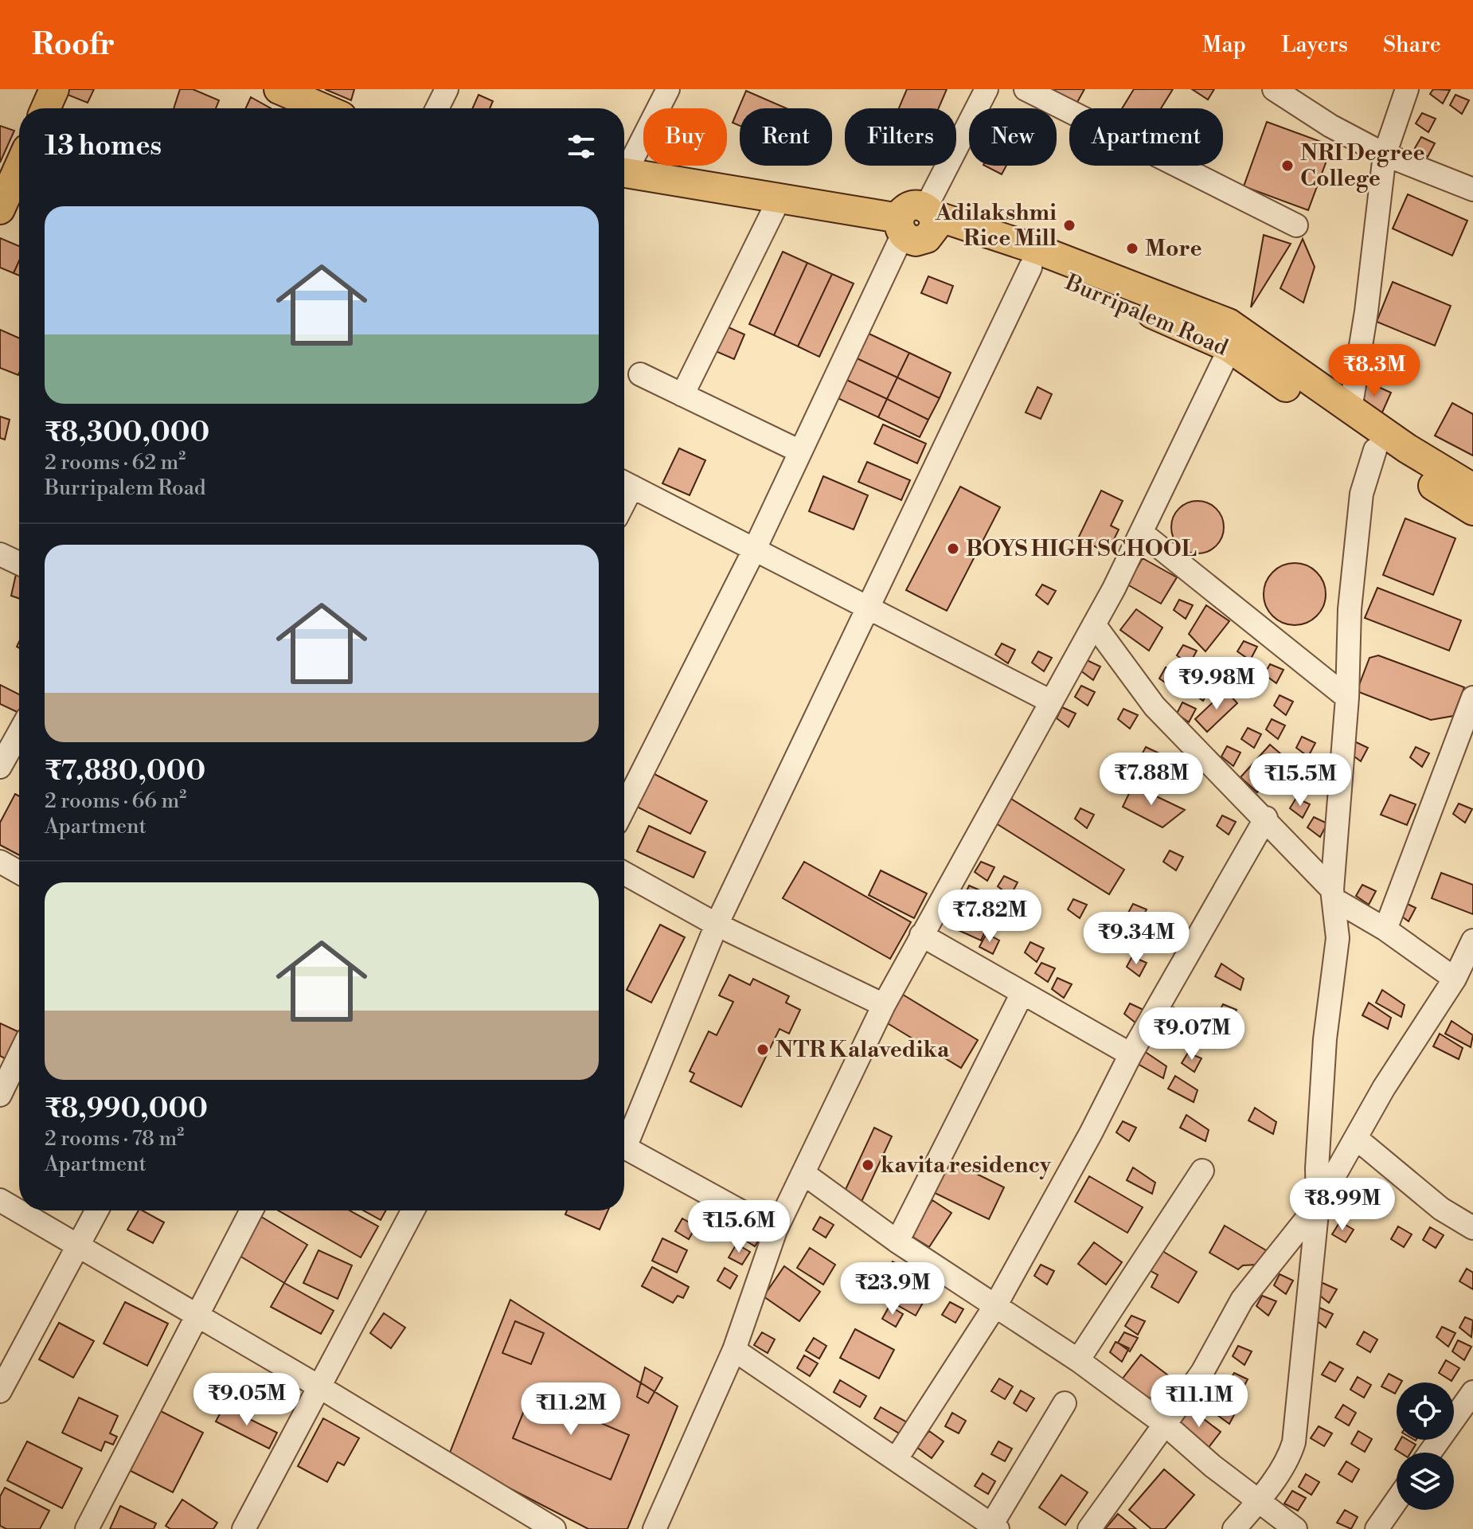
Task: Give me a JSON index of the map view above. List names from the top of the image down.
{
  "streets": {
    "main road": ["Burripalem Road"]
  },
  "places": [
    "NRI Degree College",
    "Adilakshmi Rice Mill",
    "More",
    "BOYS HIGH SCHOOL",
    "NTR Kalavedika",
    "kavita residency"
  ],
  "page": {
    "header": "Roofr",
    "nav": ["Map", "Layers", "Share"],
    "chip": [
      "Buy",
      "Rent",
      "Filters",
      "New",
      "Apartment"
    ],
    "heading": "13 homes",
    "list": [
      {
        "name": "₹8,300,000",
        "note": "2 rooms · 62 m² · Burripalem Road"
      },
      {
        "name": "₹7,880,000",
        "note": "2 rooms · 66 m² · Apartment"
      },
      {
        "name": "₹8,990,000",
        "note": "2 rooms · 78 m² · Apartment"
      }
    ],
    "price": [
      "₹8.3M",
      "₹9.98M",
      "₹7.88M",
      "₹15.5M",
      "₹7.82M",
      "₹9.34M",
      "₹9.07M",
      "₹8.99M",
      "₹15.6M",
      "₹23.9M",
      "₹9.05M",
      "₹11.1M",
      "₹11.2M"
    ]
  }
}
